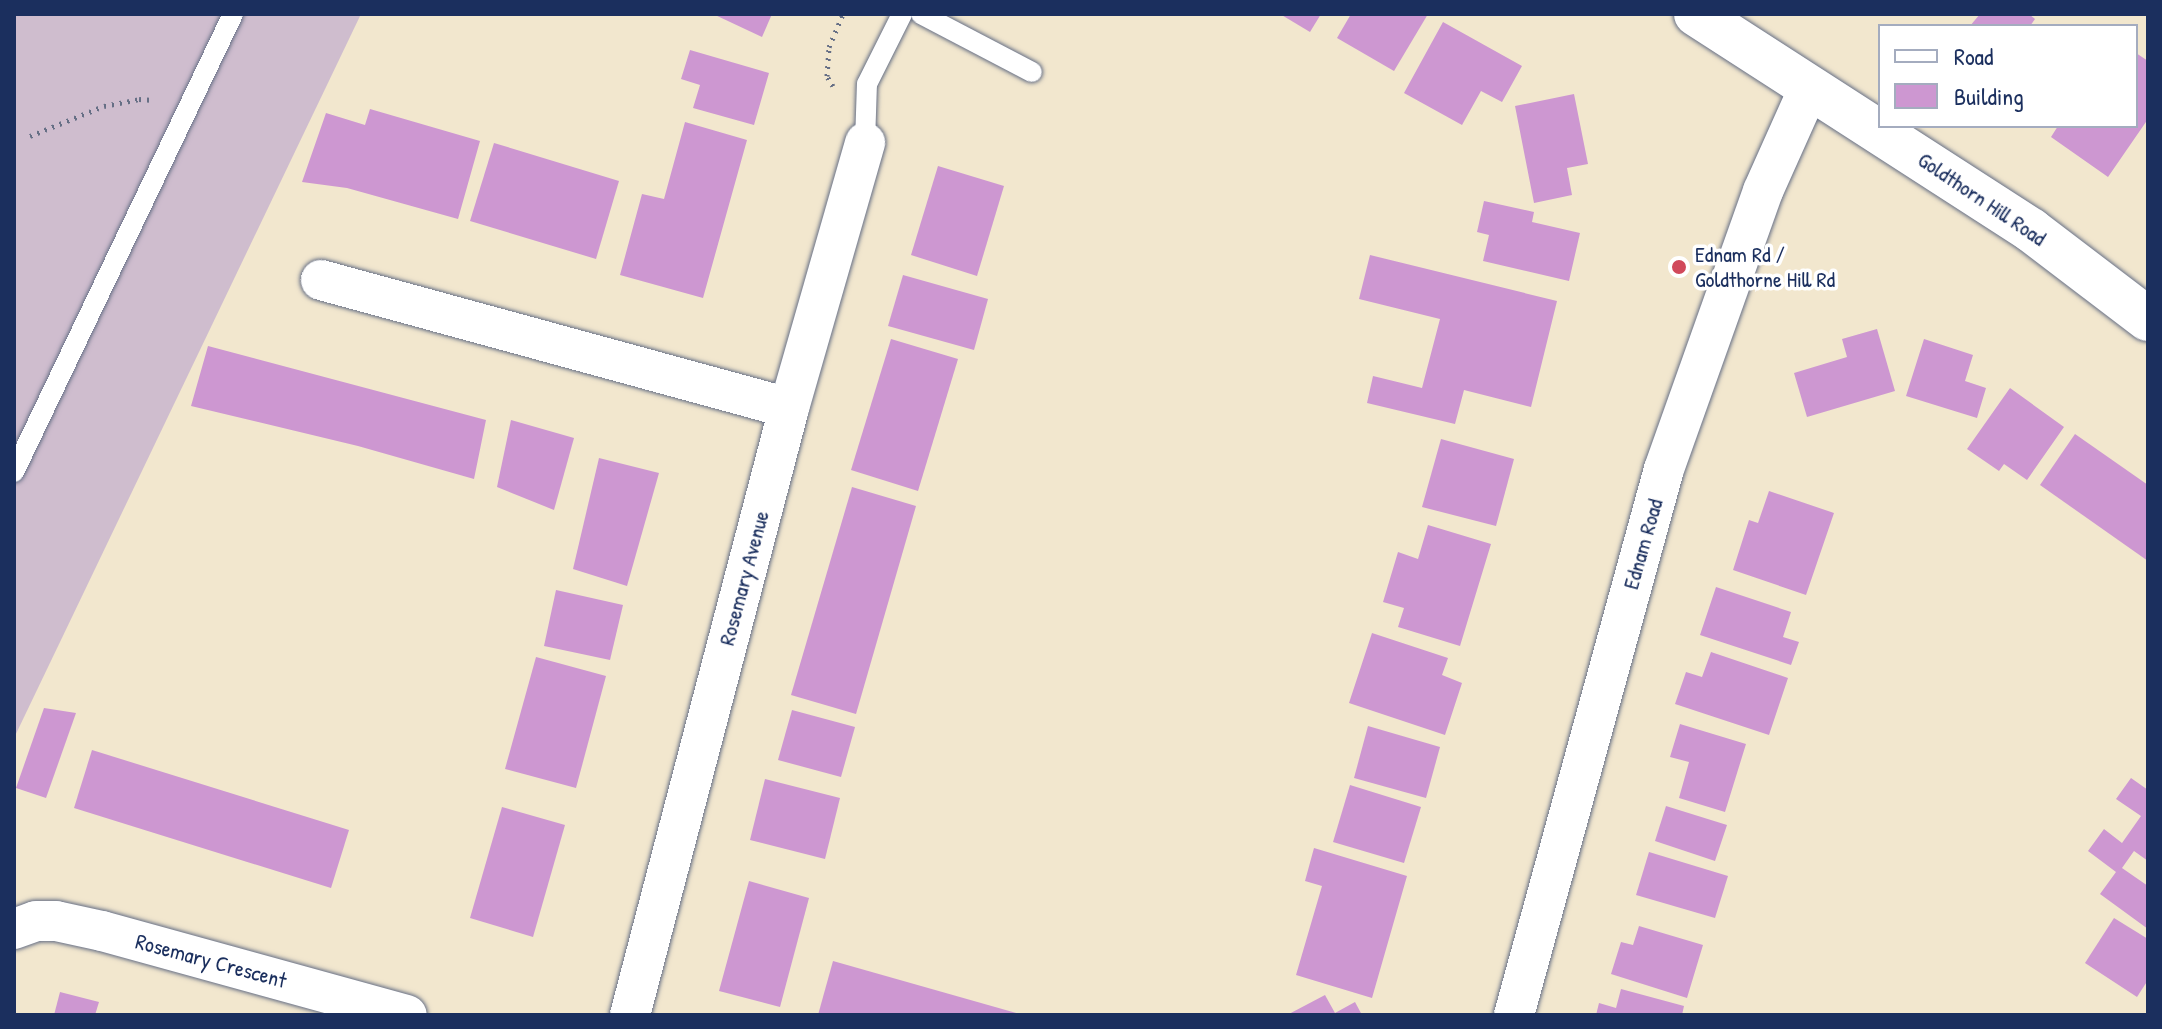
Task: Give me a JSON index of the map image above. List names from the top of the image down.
{
  "streets": {
    "main road": ["Goldthorn Hill Road"],
    "street": ["Ednam Road", "Rosemary Avenue", "Rosemary Crescent"]
  },
  "crossings": [
    ["Goldthorn Hill Road", "Ednam Road"]
  ],
  "places": ["Ednam Rd / Goldthorne Hill Rd"],
  "legend": ["Road", "Building"]
}
